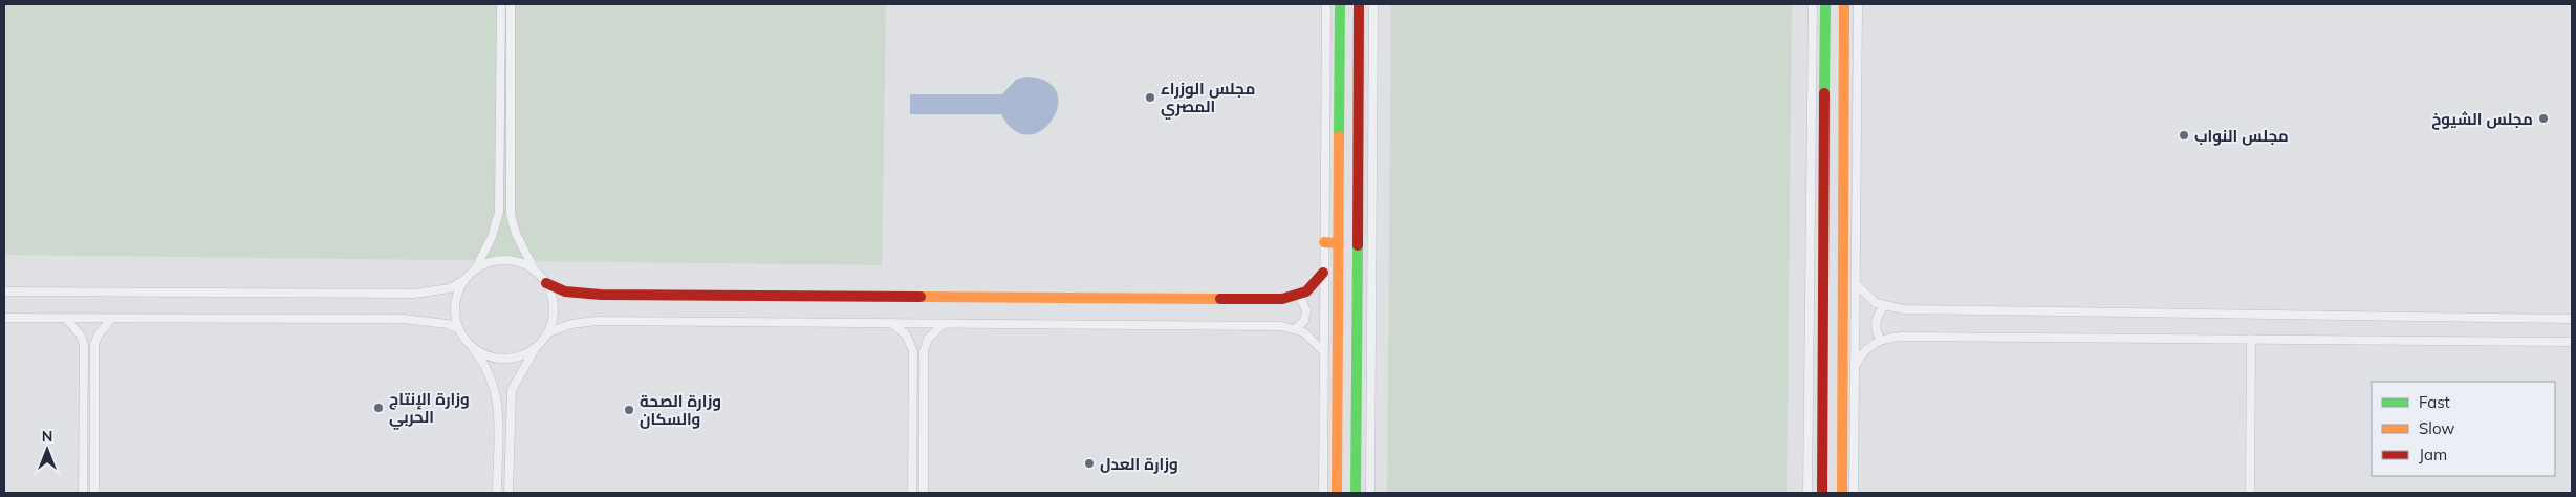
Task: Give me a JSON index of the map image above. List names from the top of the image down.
{
  "places": [
    "مجلس الوزراء المصري",
    "مجلس الشيوخ",
    "مجلس النواب",
    "وزارة الإنتاج الحربي",
    "وزارة الصحة والسكان",
    "وزارة العدل"
  ],
  "legend": ["Fast", "Slow", "Jam"],
  "north": "top"
}
